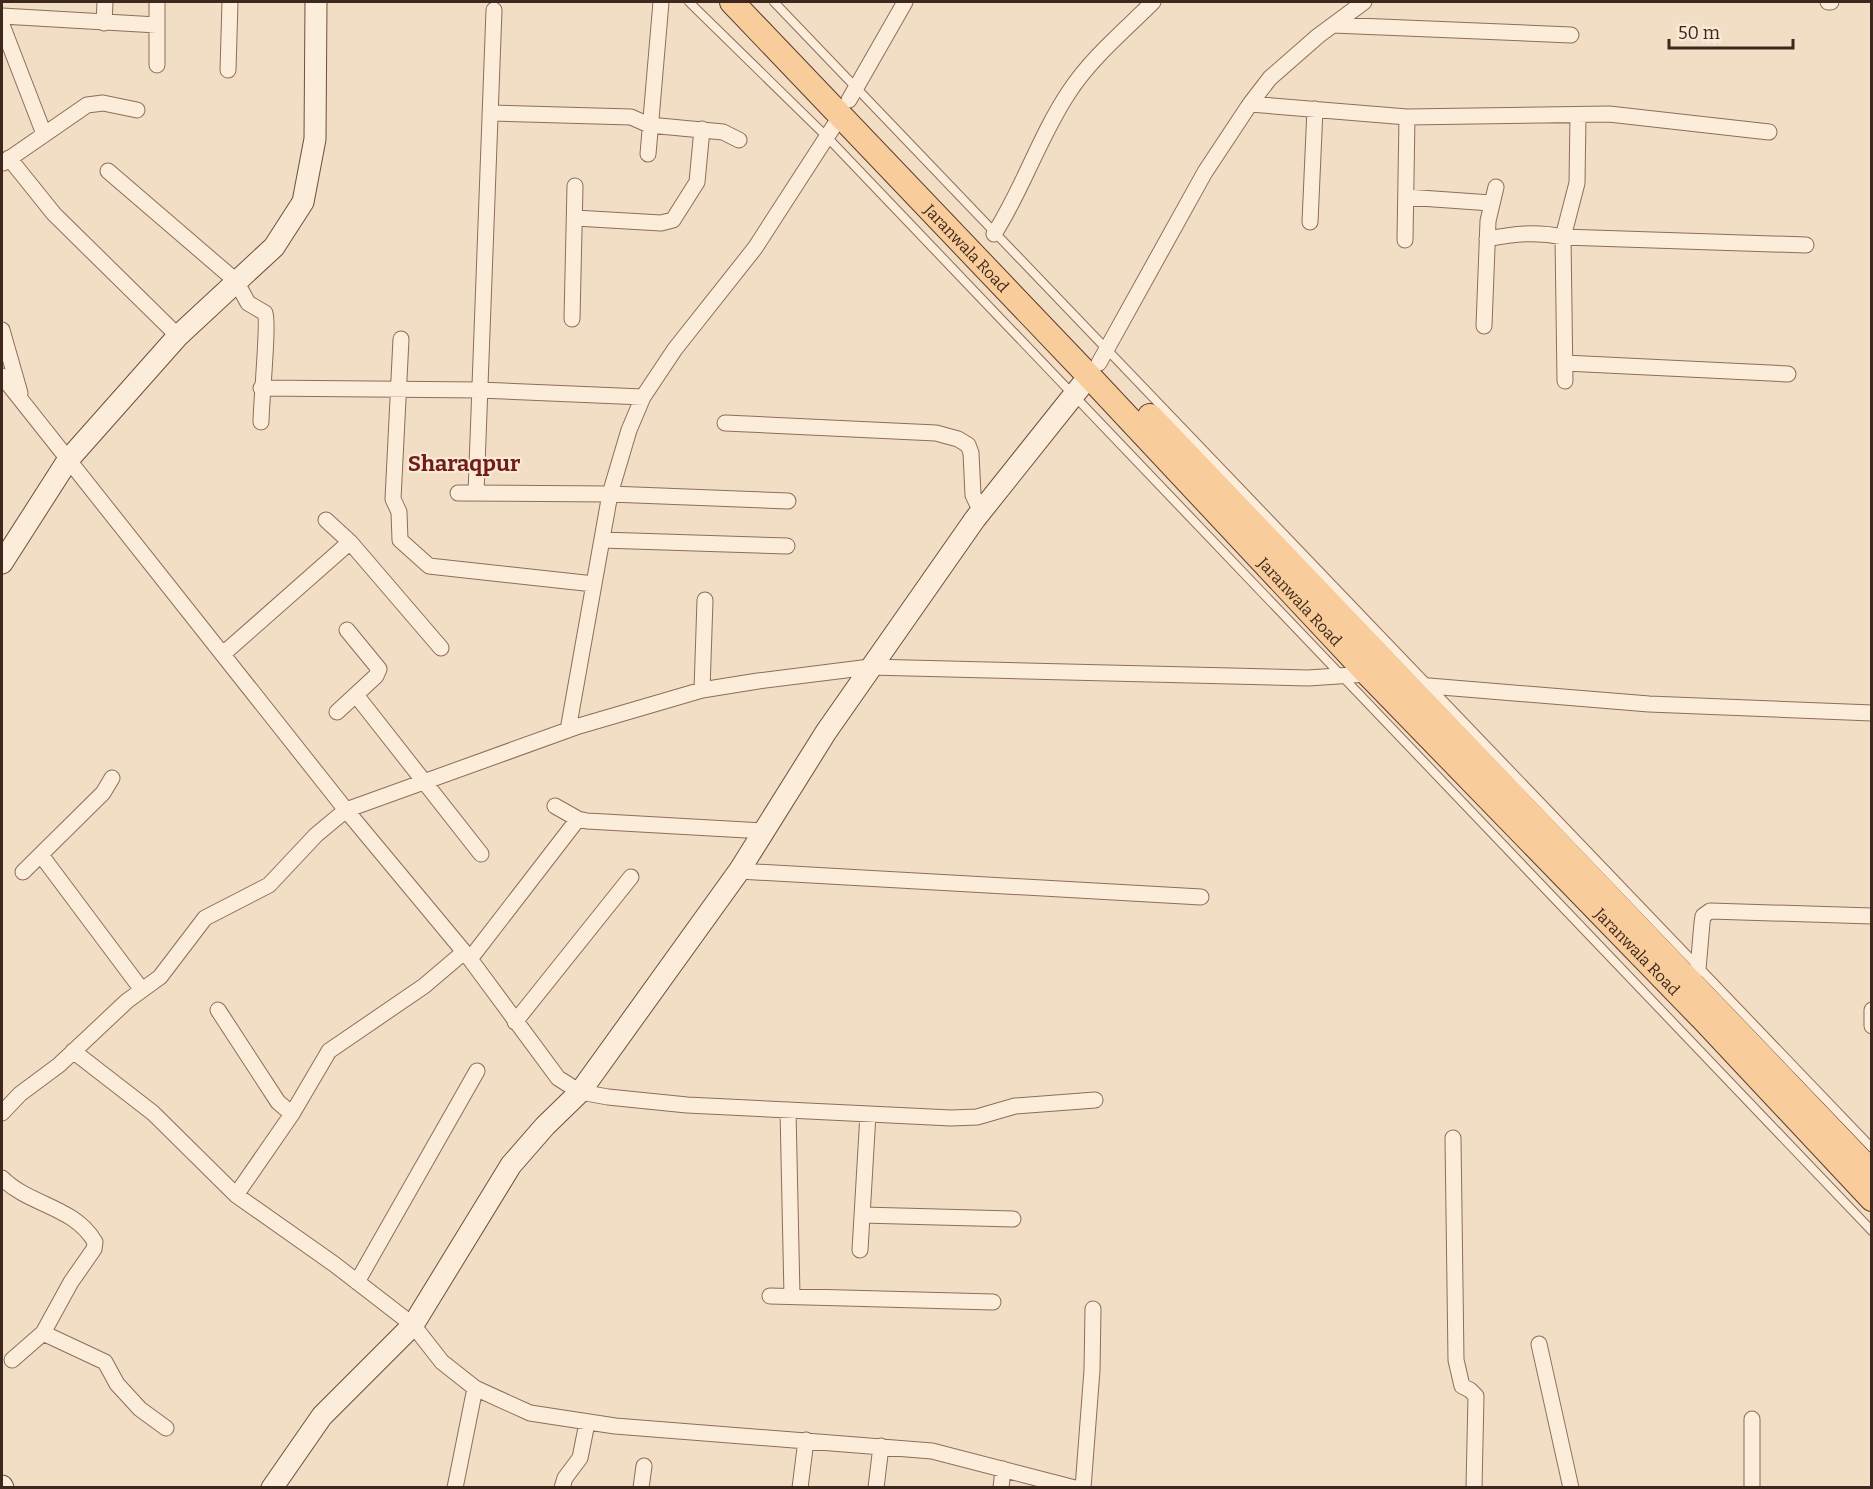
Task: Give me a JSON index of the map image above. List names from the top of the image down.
{
  "streets": {
    "main road": ["Jaranwala Road"]
  },
  "districts": ["Sharaqpur"],
  "scale_bar": "50 m"
}
